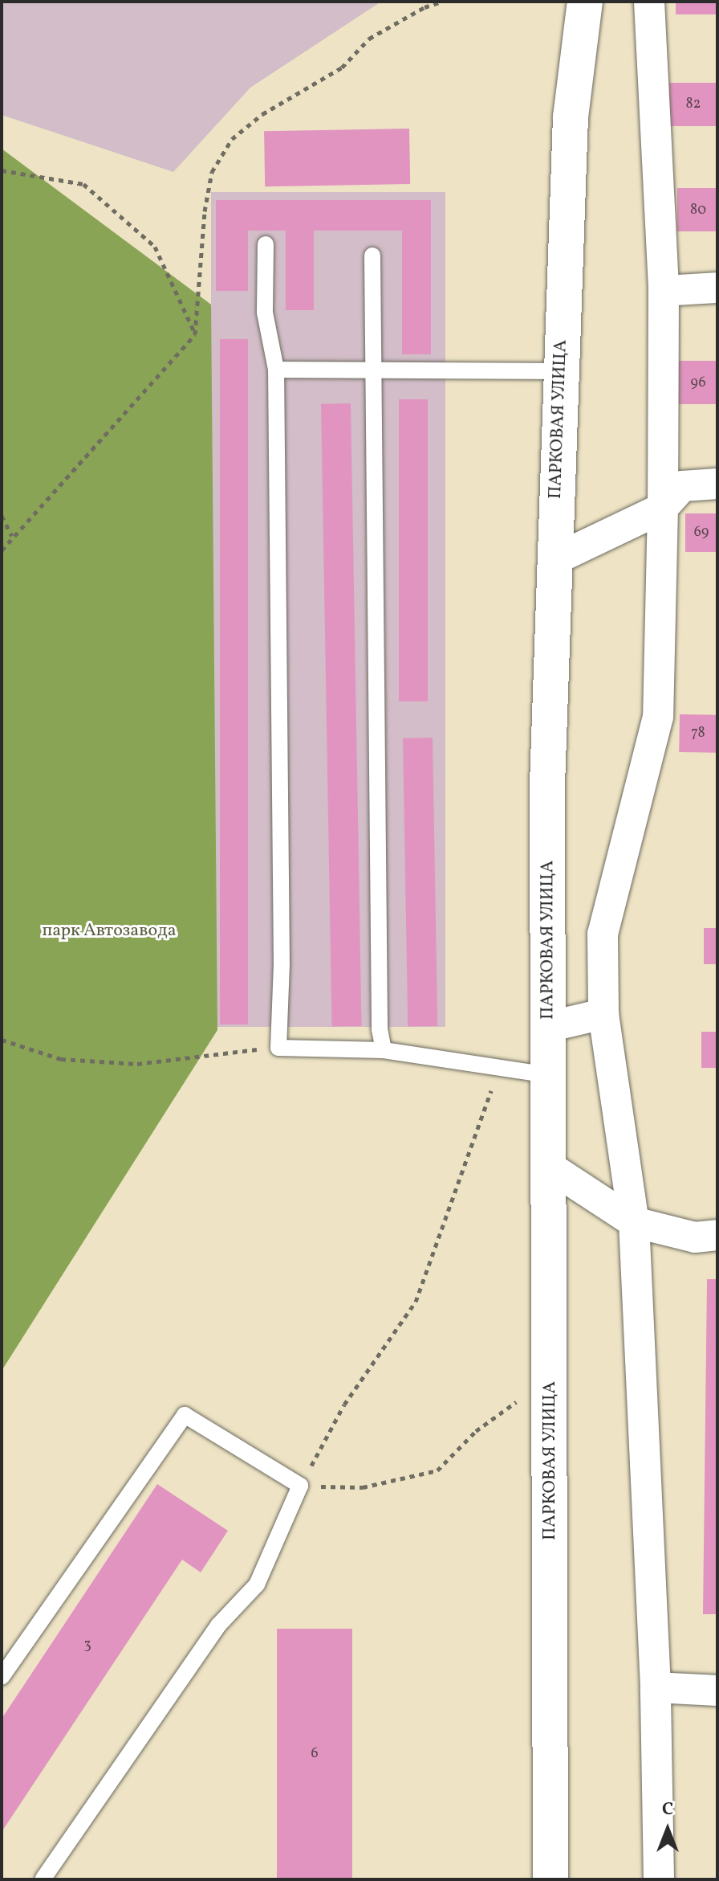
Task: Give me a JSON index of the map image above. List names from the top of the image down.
{
  "streets": {
    "street": ["ПАРКОВАЯ УЛИЦА"]
  },
  "parks": ["парк Автозавода"],
  "house_numbers": [
    "82",
    "80",
    "96",
    "69",
    "78",
    "3",
    "6"
  ],
  "north": "top"
}
